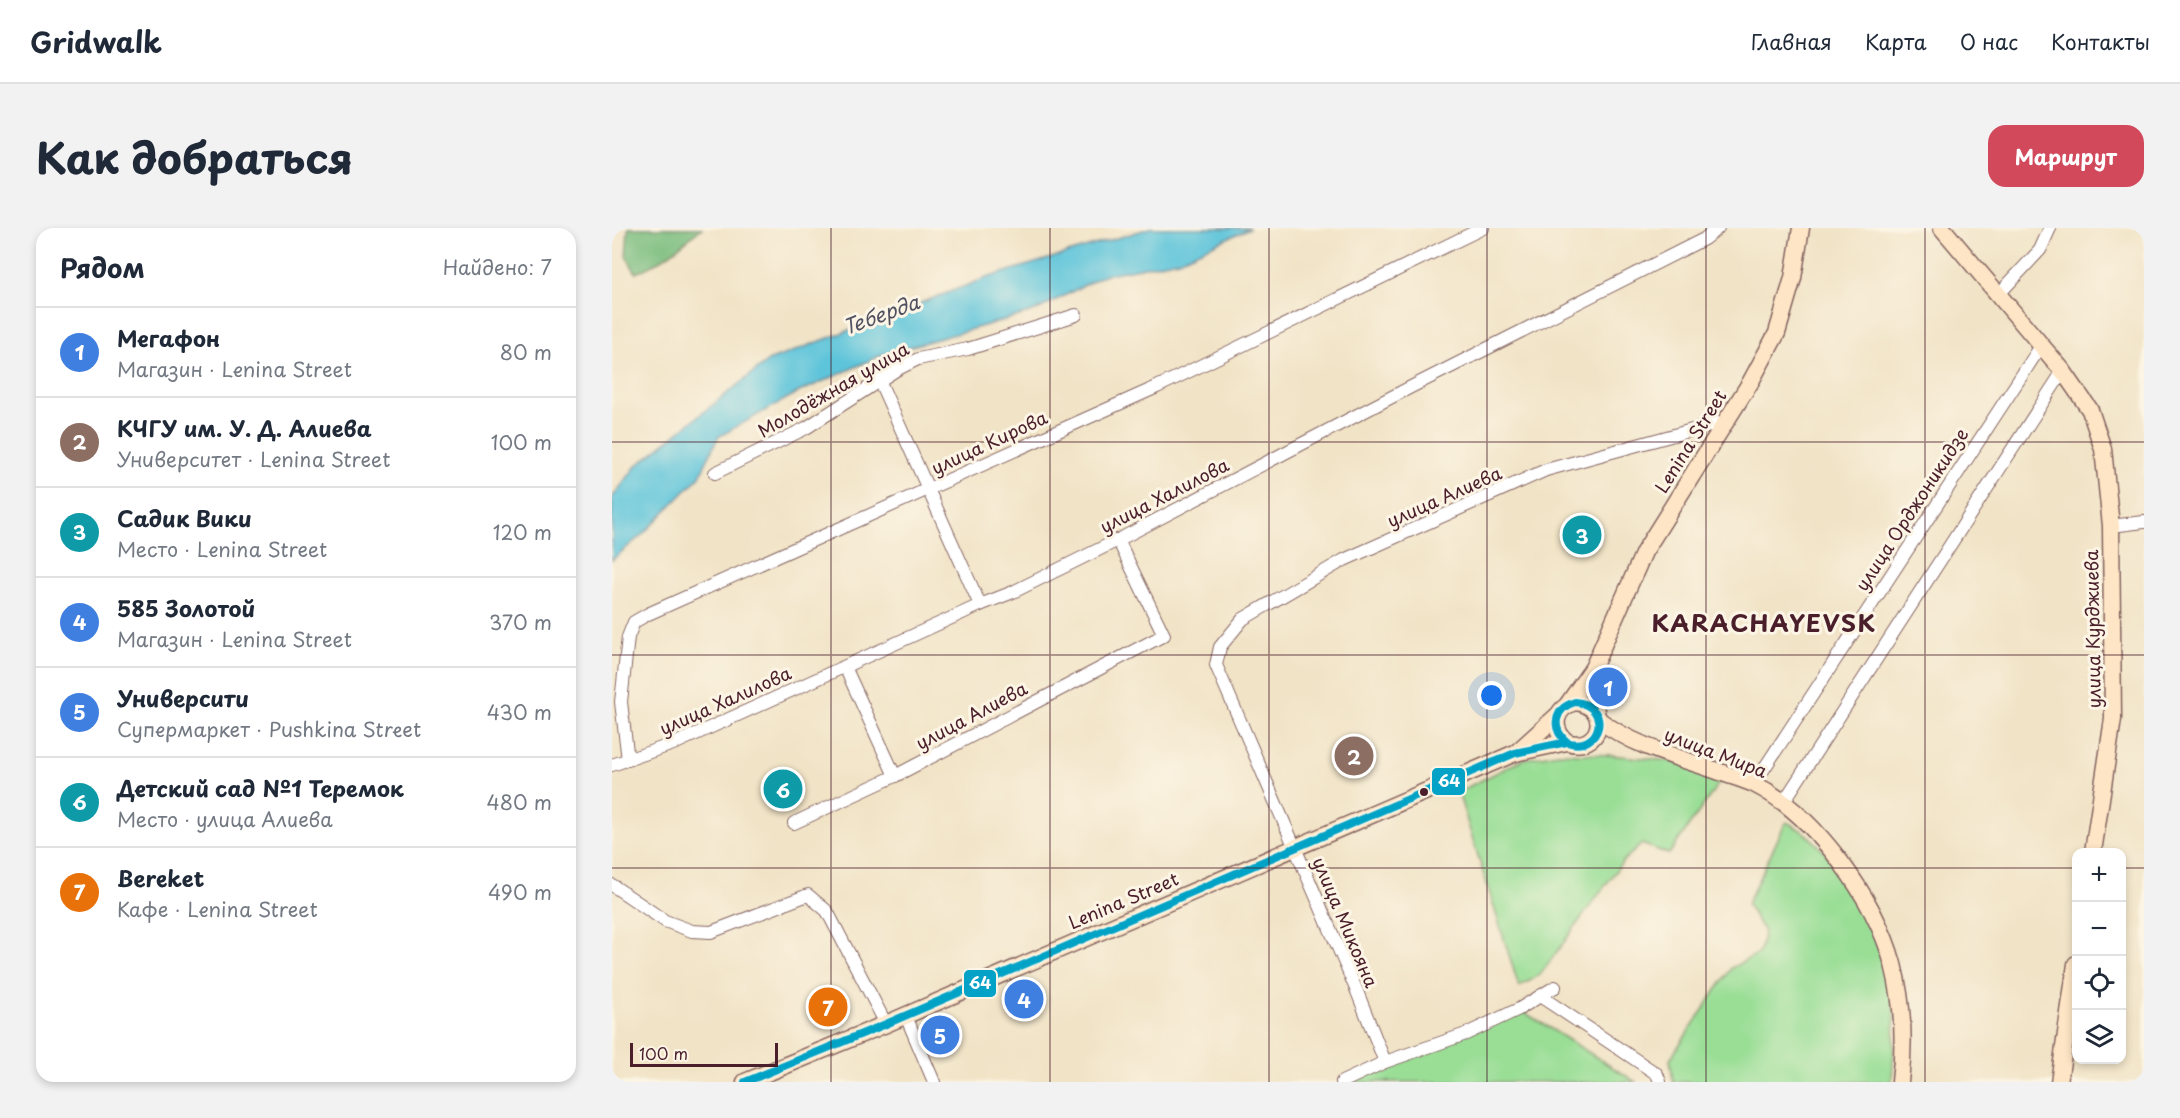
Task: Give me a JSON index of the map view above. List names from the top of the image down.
{
  "streets": {
    "main road": ["Lenina Street", "улица Курджиева", "улица Мира"],
    "street": [
      "Молодёжная улица",
      "улица Кирова",
      "улица Халилова",
      "улица Алиева",
      "улица Орджоникидзе",
      "улица Микояна"
    ]
  },
  "crossings": [
    ["Lenina Street", "улица Алиева"],
    ["Lenina Street", "улица Мира"],
    ["Lenina Street", "улица Микояна"],
    ["улица Кирова", "улица Халилова"],
    ["улица Халилова", "улица Алиева"],
    ["улица Алиева", "улица Микояна"],
    ["улица Орджоникидзе", "улица Мира"]
  ],
  "districts": ["KARACHAYEVSK"],
  "water": ["Теберда"],
  "lines": ["transit line 64"],
  "scale_bar": "100 m",
  "page": {
    "header": "Gridwalk",
    "nav": [
      "Главная",
      "Карта",
      "О нас",
      "Контакты"
    ],
    "title": "Как добраться",
    "buttons": "Маршрут",
    "heading": ["Рядом", "Найдено: 7"],
    "list": [
      {
        "mark": "1",
        "name": "Мегафон",
        "note": "Магазин · Lenina Street",
        "value": "80 m"
      },
      {
        "mark": "2",
        "name": "КЧГУ им. У. Д. Алиева",
        "note": "Университет · Lenina Street",
        "value": "100 m"
      },
      {
        "mark": "3",
        "name": "Садик Вики",
        "note": "Место · Lenina Street",
        "value": "120 m"
      },
      {
        "mark": "4",
        "name": "585 Золотой",
        "note": "Магазин · Lenina Street",
        "value": "370 m"
      },
      {
        "mark": "5",
        "name": "Университи",
        "note": "Супермаркет · Pushkina Street",
        "value": "430 m"
      },
      {
        "mark": "6",
        "name": "Детский сад №1 Теремок",
        "note": "Место · улица Алиева",
        "value": "480 m"
      },
      {
        "mark": "7",
        "name": "Bereket",
        "note": "Кафе · Lenina Street",
        "value": "490 m"
      }
    ],
    "pins": [
      "3",
      "1",
      "2",
      "6",
      "4",
      "7",
      "5"
    ],
    "map_buttons": ["+", "−"],
    "scale": "100 m"
  }
}
